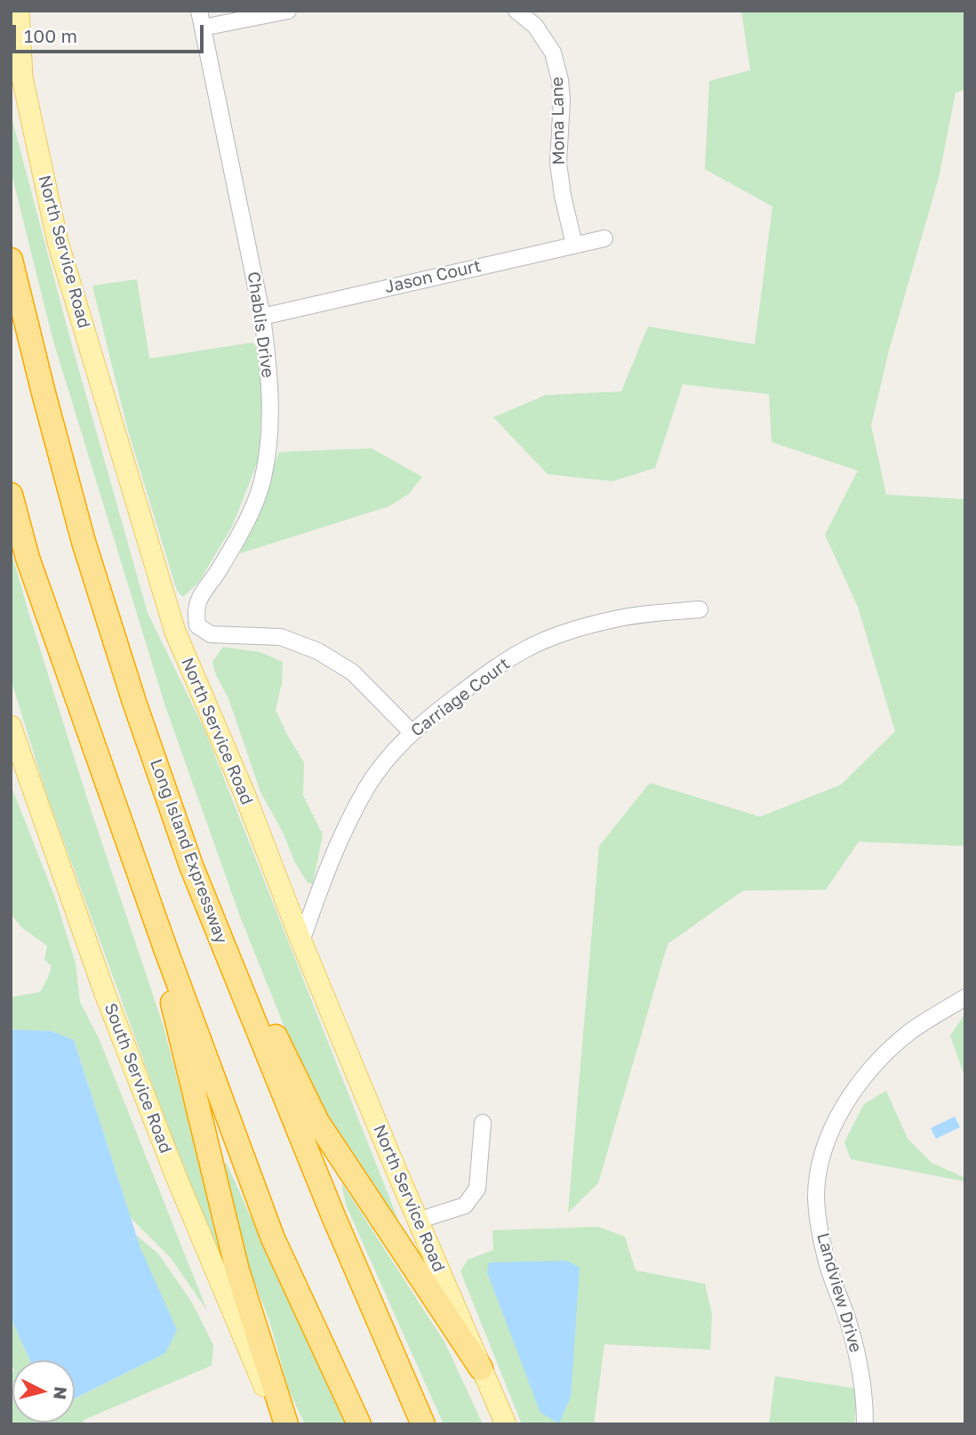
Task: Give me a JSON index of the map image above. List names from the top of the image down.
{
  "streets": {
    "highway": ["Long Island Expressway"],
    "main road": ["North Service Road", "South Service Road"],
    "street": [
      "Mona Lane",
      "Jason Court",
      "Chablis Drive",
      "Carriage Court",
      "Landview Drive"
    ]
  },
  "crossings": [
    ["Mona Lane", "Jason Court"],
    ["North Service Road", "Carriage Court"],
    ["Jason Court", "Chablis Drive"],
    ["Chablis Drive", "Carriage Court"]
  ],
  "scale_bar": "100 m",
  "north": "right"
}
